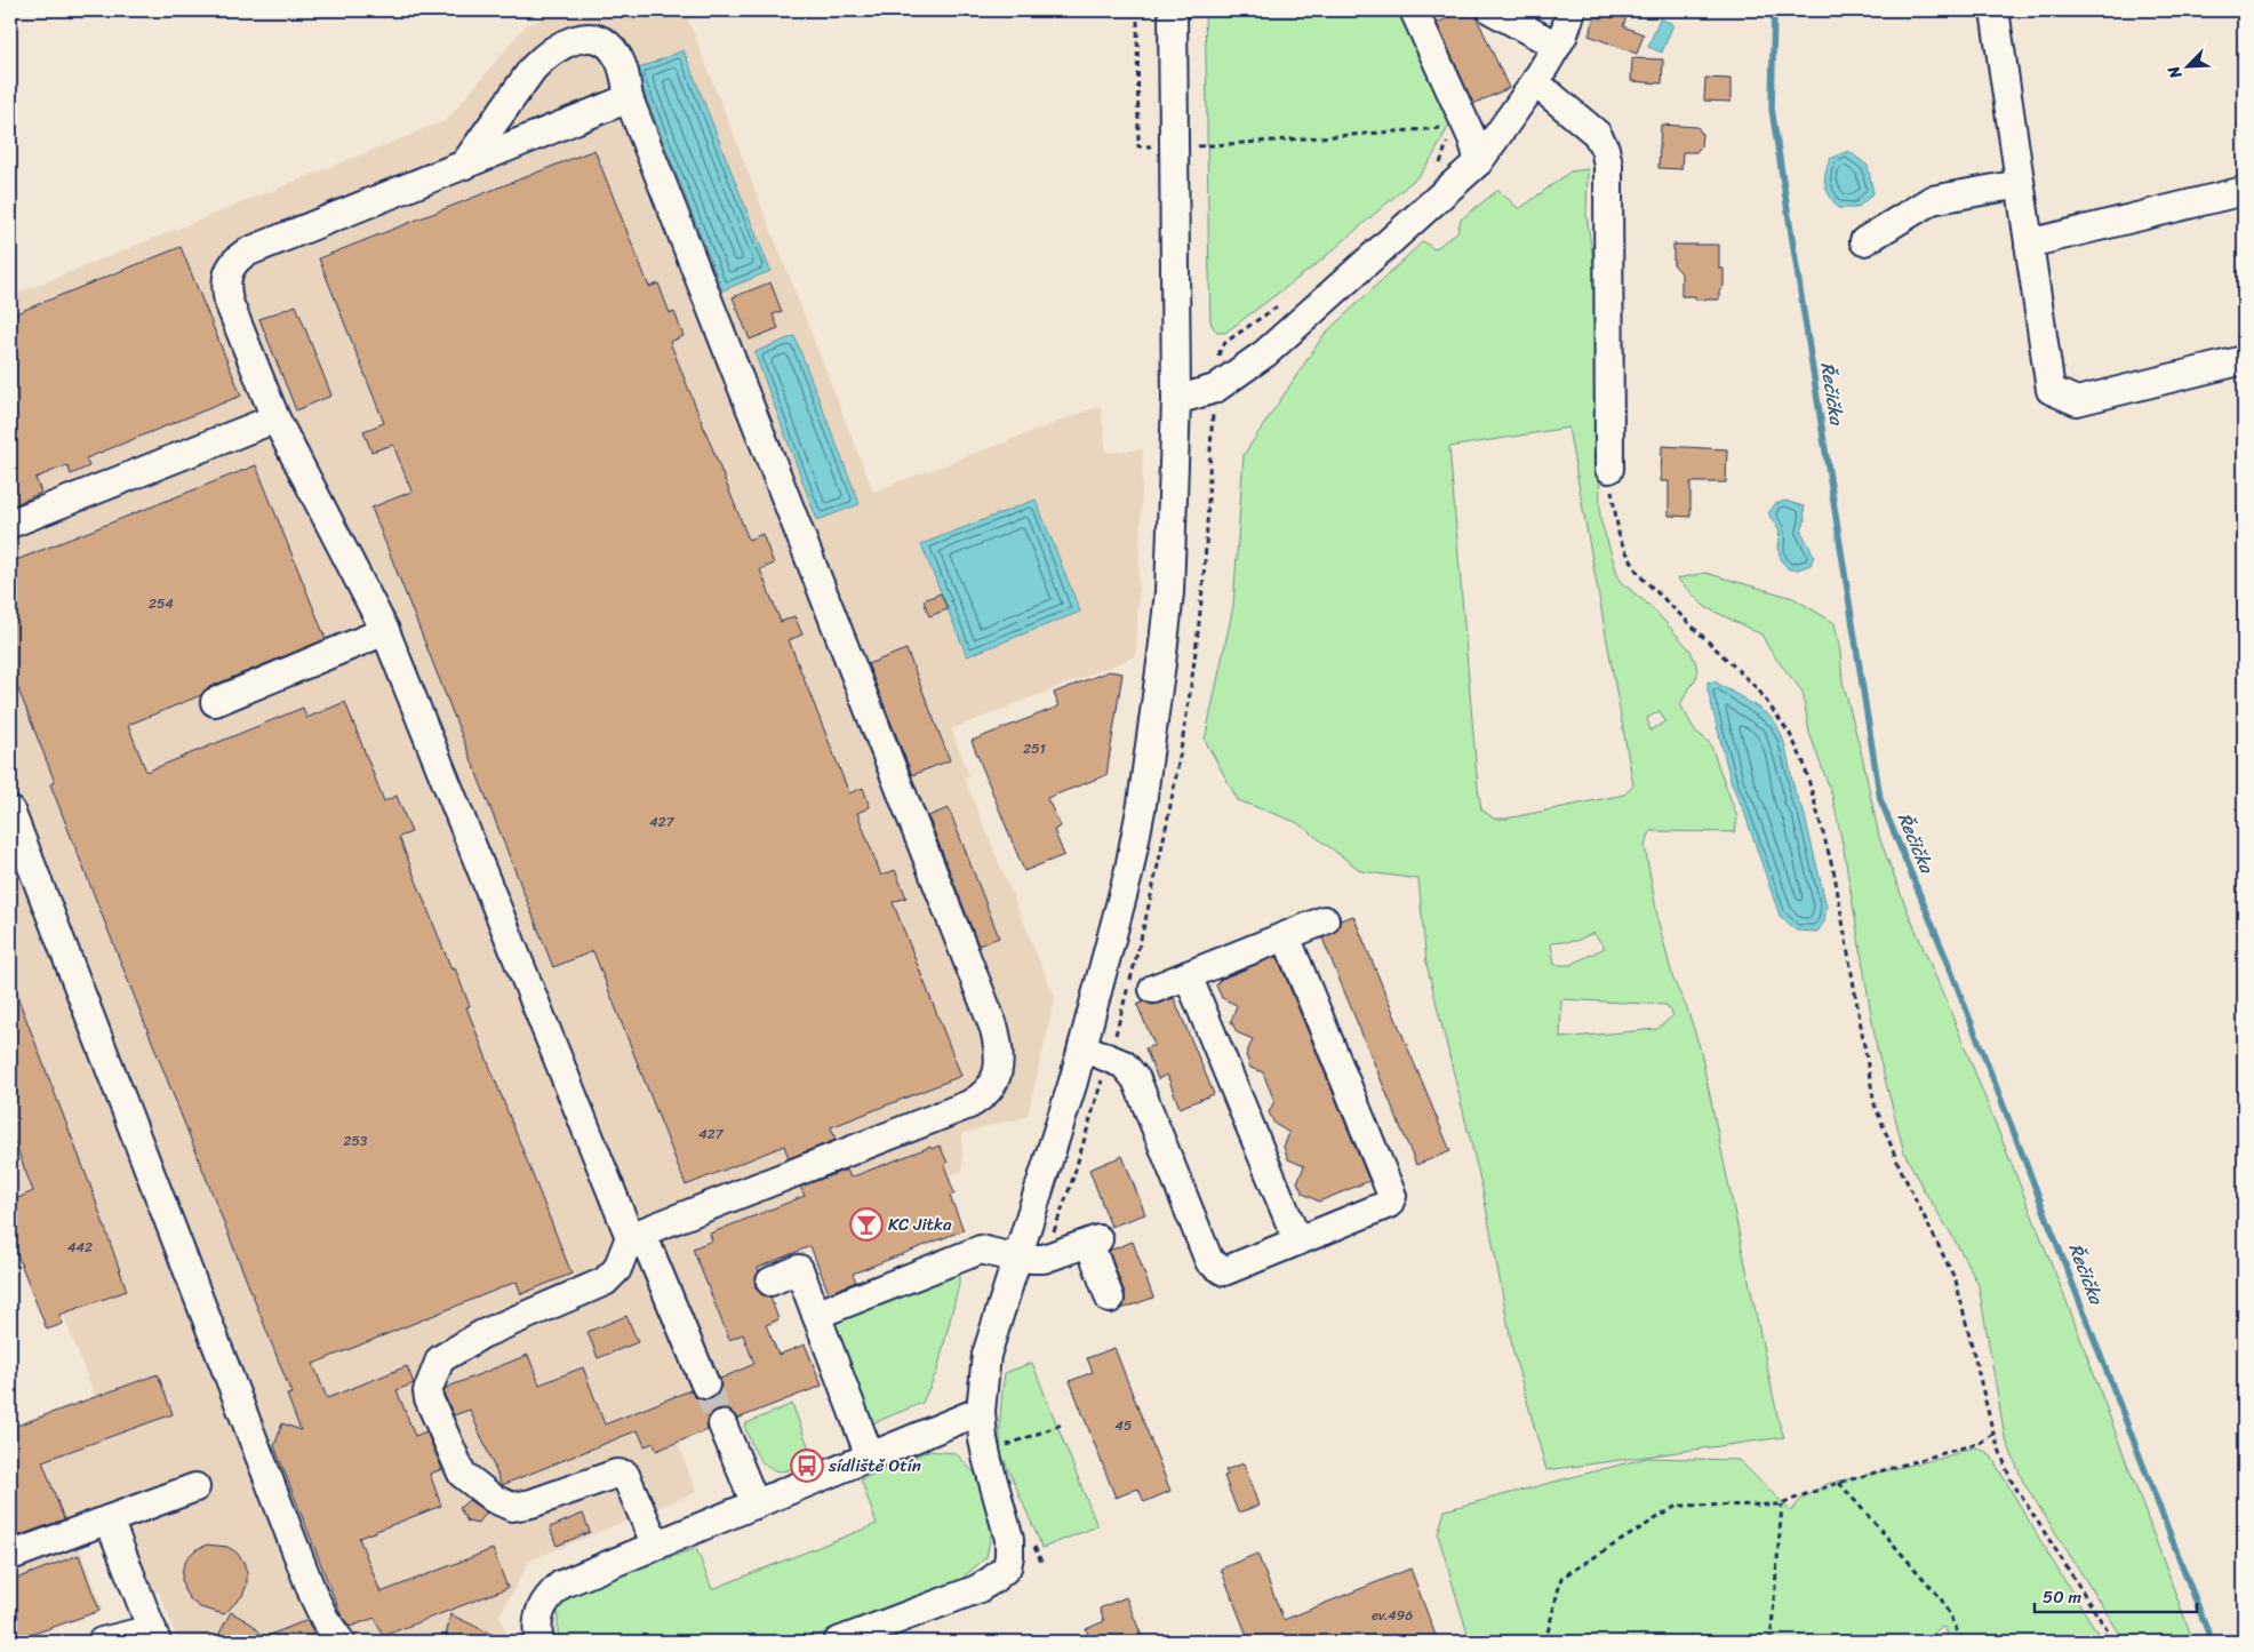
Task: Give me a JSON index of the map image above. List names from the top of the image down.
{
  "water": ["Řečička"],
  "places": {
    "bar": ["KC Jitka"],
    "bus stop": ["sídliště Otín"]
  },
  "house_numbers": [
    "254",
    "251",
    "427",
    "427",
    "253",
    "442",
    "45",
    "ev.496"
  ],
  "scale_bar": "50 m",
  "north": "bottom left"
}
